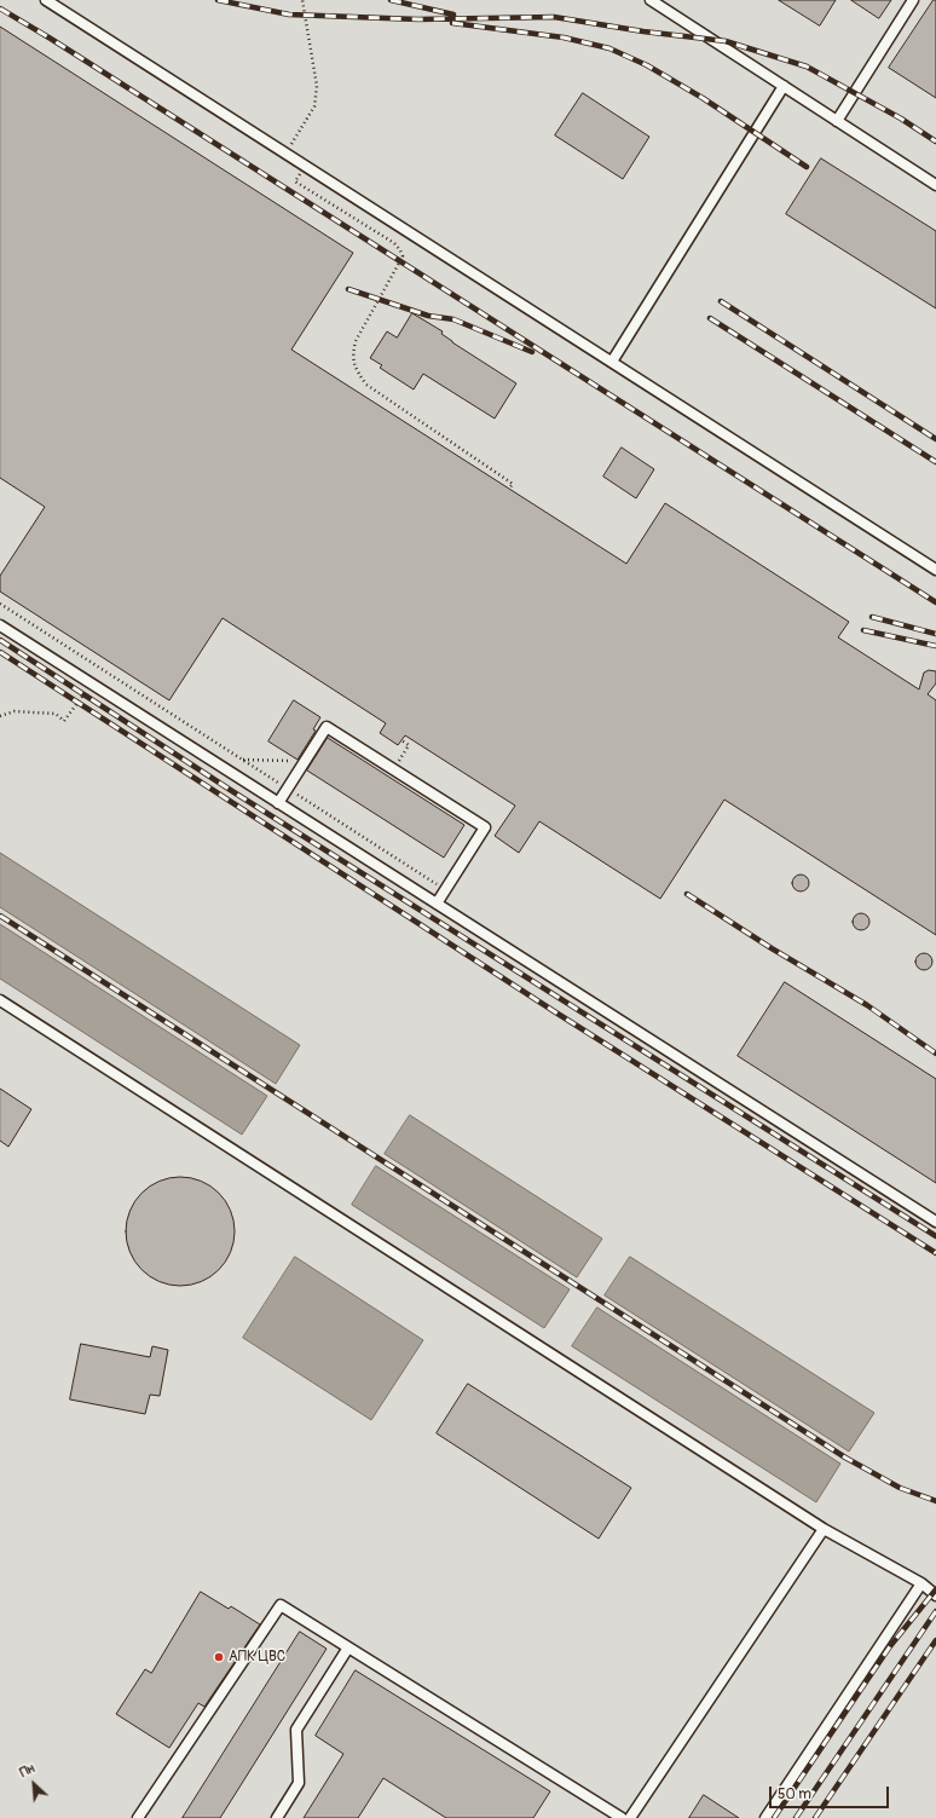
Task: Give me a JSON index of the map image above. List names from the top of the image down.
{
  "places": ["АПК ЦВС"],
  "scale_bar": "50 m",
  "north": "top left"
}
